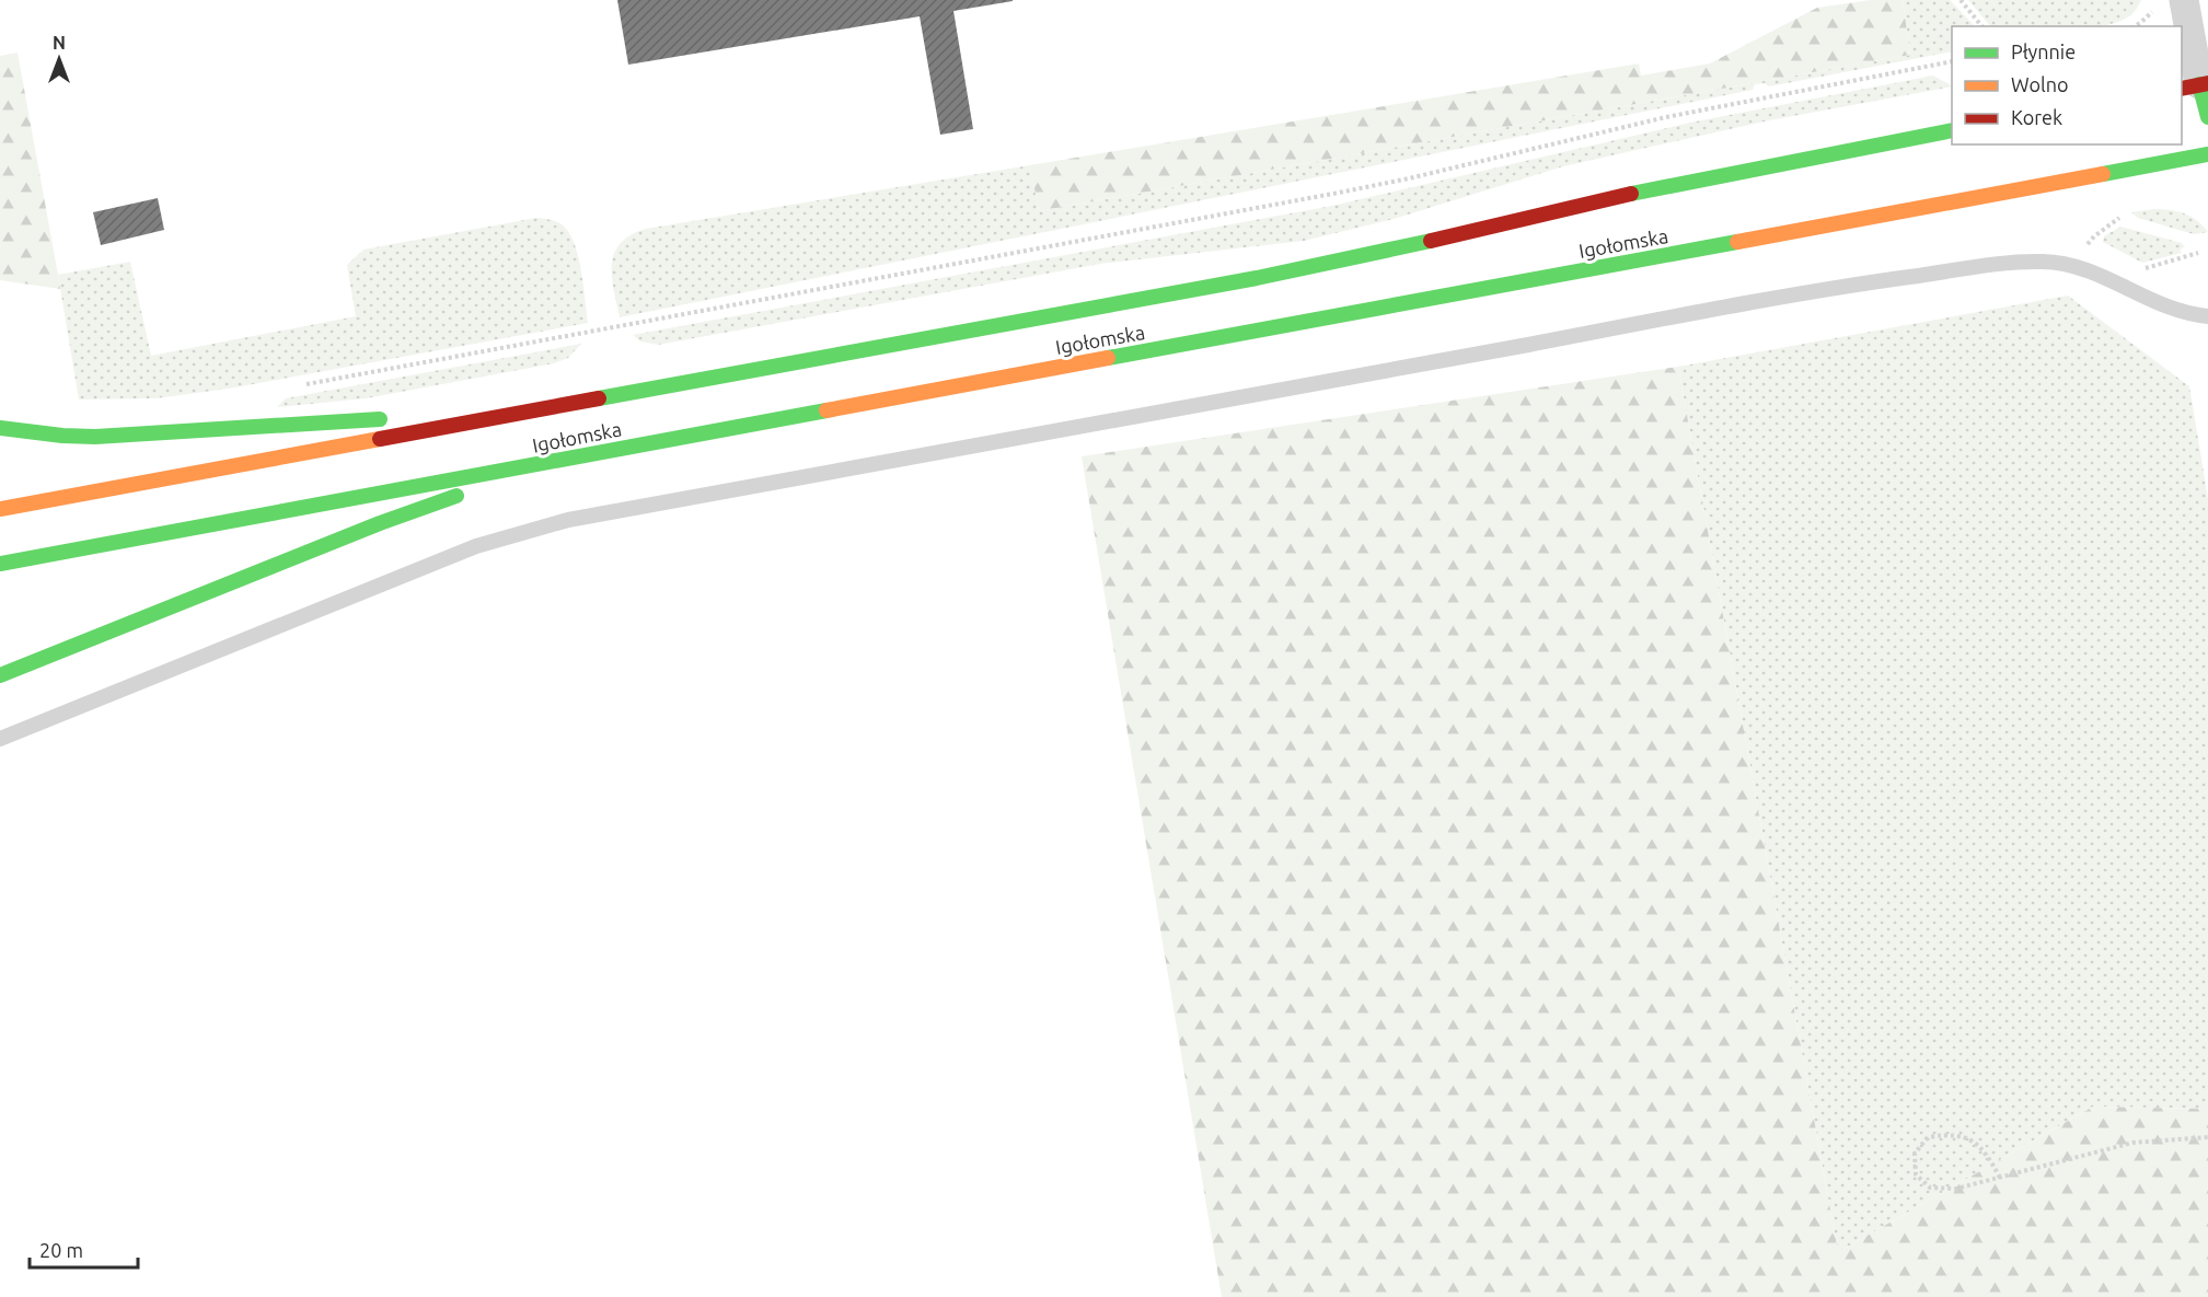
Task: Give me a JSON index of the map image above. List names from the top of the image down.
{
  "streets": {
    "main road": ["Igołomska"]
  },
  "legend": ["Płynnie", "Wolno", "Korek"],
  "scale_bar": "20 m",
  "north": "top"
}
